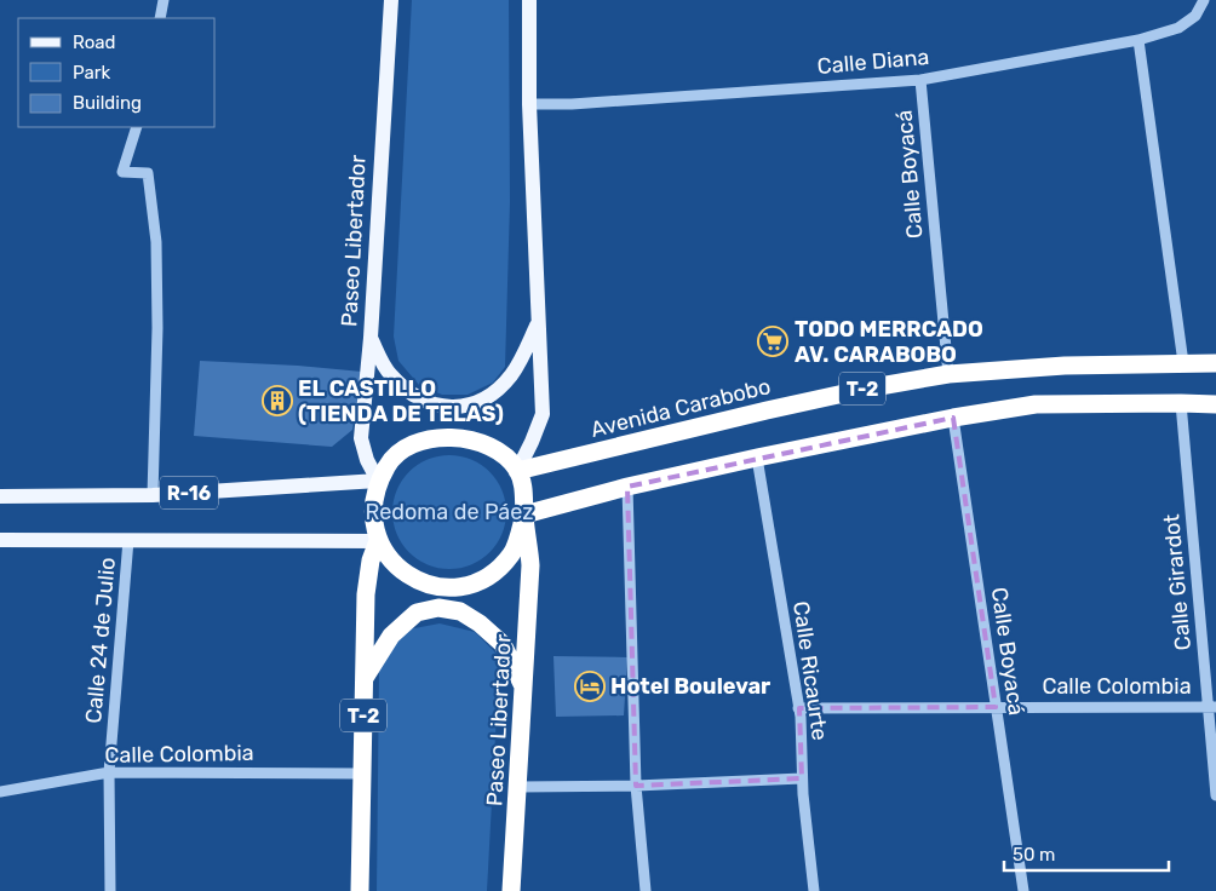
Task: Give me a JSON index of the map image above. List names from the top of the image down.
{
  "streets": {
    "highway": ["Paseo Libertador", "T-2", "Avenida Carabobo"],
    "main road": ["R-16"],
    "street": [
      "Calle Diana",
      "Calle Boyacá",
      "Calle Girardot",
      "Calle 24 de Julio",
      "Calle Ricaurte",
      "Calle Colombia"
    ]
  },
  "crossings": [
    ["Calle Diana", "Calle Boyacá"],
    ["Calle Boyacá", "T-2"],
    ["Calle Boyacá", "Avenida Carabobo"],
    ["Calle Boyacá", "Calle Colombia"],
    ["Paseo Libertador", "T-2"],
    ["Paseo Libertador", "Avenida Carabobo"],
    ["Paseo Libertador", "R-16"],
    ["T-2", "Avenida Carabobo"],
    ["T-2", "R-16"],
    ["T-2", "Calle Girardot"],
    ["T-2", "Calle Ricaurte"],
    ["T-2", "Calle Colombia"],
    ["Avenida Carabobo", "R-16"],
    ["R-16", "Calle 24 de Julio"],
    ["Calle Girardot", "Calle Colombia"],
    ["Calle 24 de Julio", "Calle Colombia"],
    ["Calle Ricaurte", "Calle Colombia"]
  ],
  "parks": ["Redoma de Páez"],
  "places": {
    "supermarket": ["TODO MERRCADO AV. CARABOBO"],
    "building": ["EL CASTILLO (TIENDA DE TELAS)"],
    "hotel": ["Hotel Boulevar"]
  },
  "legend": ["Road", "Park", "Building"],
  "scale_bar": "50 m"
}
